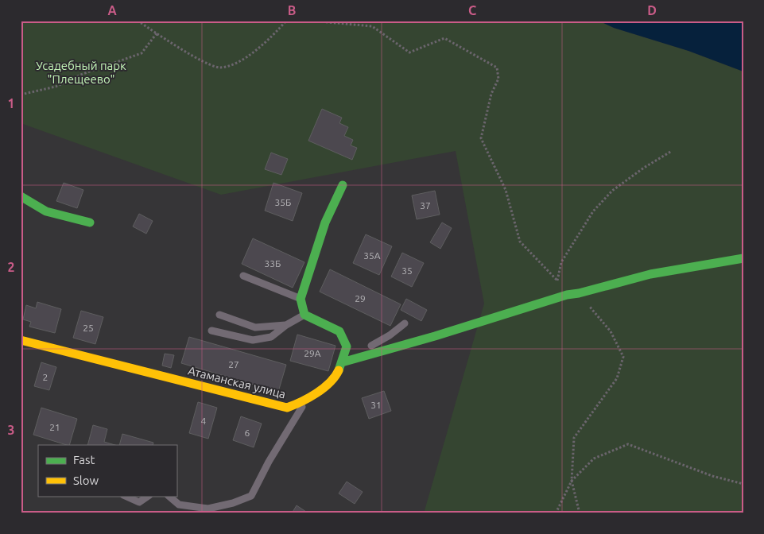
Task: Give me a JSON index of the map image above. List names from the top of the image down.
{
  "streets": {
    "street": ["Атаманская улица"]
  },
  "parks": ["Усадебный парк \"Плещеево\""],
  "house_numbers": [
    "35Б",
    "37",
    "35А",
    "33Б",
    "35",
    "29",
    "25",
    "29А",
    "27",
    "2",
    "31",
    "4",
    "21",
    "6"
  ],
  "legend": ["Fast", "Slow"],
  "grid": {
    "columns": [
      "A",
      "B",
      "C",
      "D"
    ],
    "rows": ["1", "2", "3"]
  }
}
